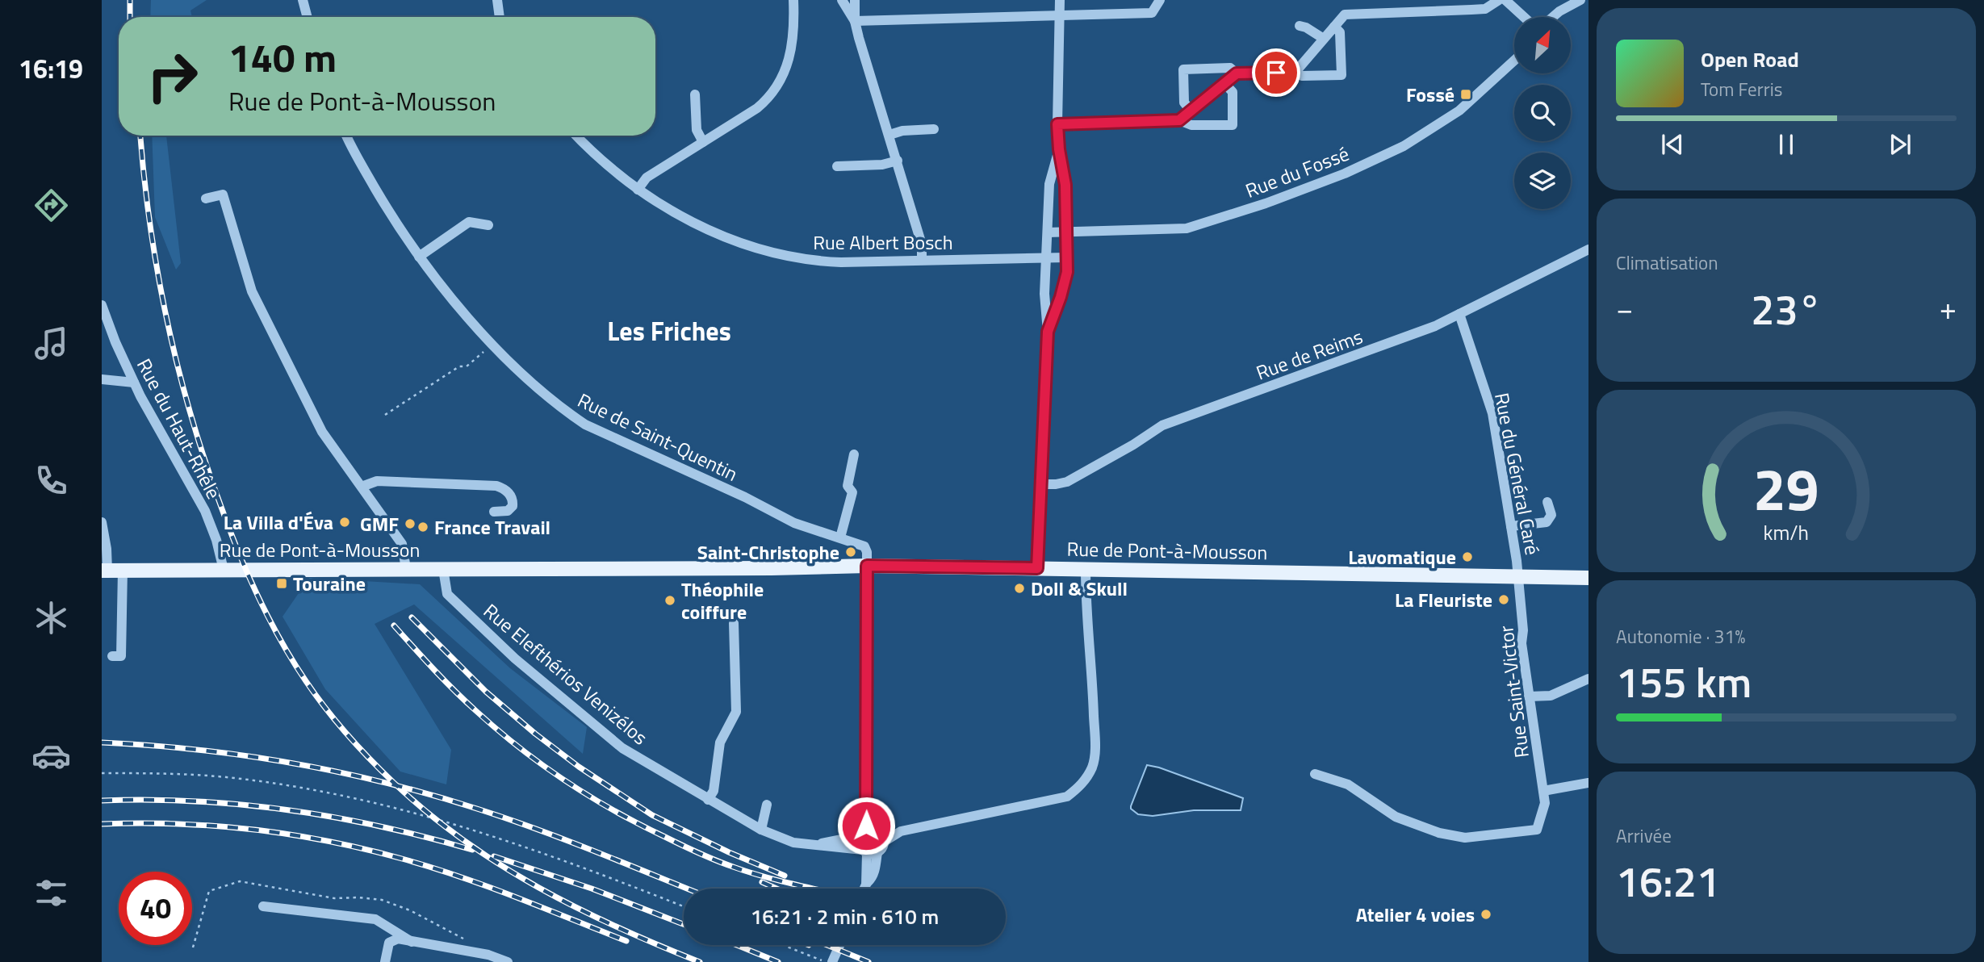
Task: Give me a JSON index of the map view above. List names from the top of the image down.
{
  "streets": {
    "main road": ["Rue de Pont-à-Mousson"],
    "street": [
      "Rue du Fossé",
      "Rue Albert Bosch",
      "Rue de Reims",
      "Rue du Haut-Rhêle",
      "Rue de Saint-Quentin",
      "Rue du Général Caré",
      "Rue Elefthérios Venizélos",
      "Rue Saint-Victor"
    ]
  },
  "crossings": [
    ["Rue de Reims", "Rue du Général Caré"],
    ["Rue du Haut-Rhêle", "Rue de Pont-à-Mousson"],
    ["Rue de Saint-Quentin", "Rue de Pont-à-Mousson"],
    ["Rue du Général Caré", "Rue de Pont-à-Mousson"],
    ["Rue du Général Caré", "Rue Saint-Victor"],
    ["Rue de Pont-à-Mousson", "Rue Elefthérios Venizélos"],
    ["Rue de Pont-à-Mousson", "Rue Saint-Victor"]
  ],
  "districts": ["Les Friches"],
  "places": {
    "transit": ["Fossé", "Touraine"],
    "other": [
      "La Villa d'Éva",
      "GMF",
      "France Travail",
      "Saint-Christophe",
      "Lavomatique",
      "Doll & Skull",
      "La Fleuriste",
      "Théophile coiffure",
      "Atelier 4 voies"
    ]
  },
  "north": "top right",
  "page": {
    "tabs": "16:19",
    "turn": ["140 m", "Rue de Pont-à-Mousson"],
    "song": ["Open Road", "Tom Ferris"],
    "tile": [
      "Climatisation",
      ["Autonomie · 31%", "155 km"],
      ["Arrivée", "16:21"]
    ],
    "heat": ["−", "23°", "+"],
    "limit": "40",
    "trip": "16:21 · 2 min · 610 m",
    "gauge": ["29", "km/h"]
  }
}
